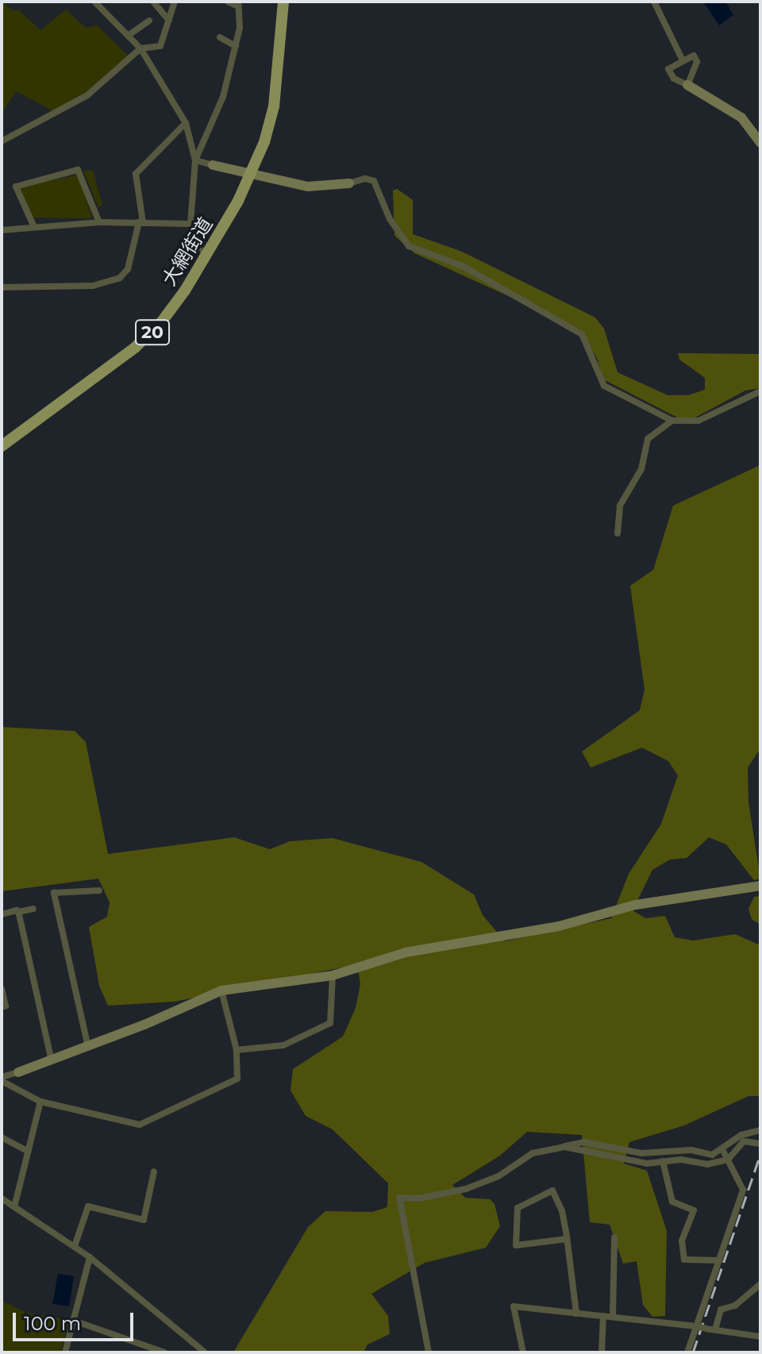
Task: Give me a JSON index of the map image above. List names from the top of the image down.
{
  "streets": {
    "main road": ["大網街道", "20"]
  },
  "scale_bar": "100 m"
}
